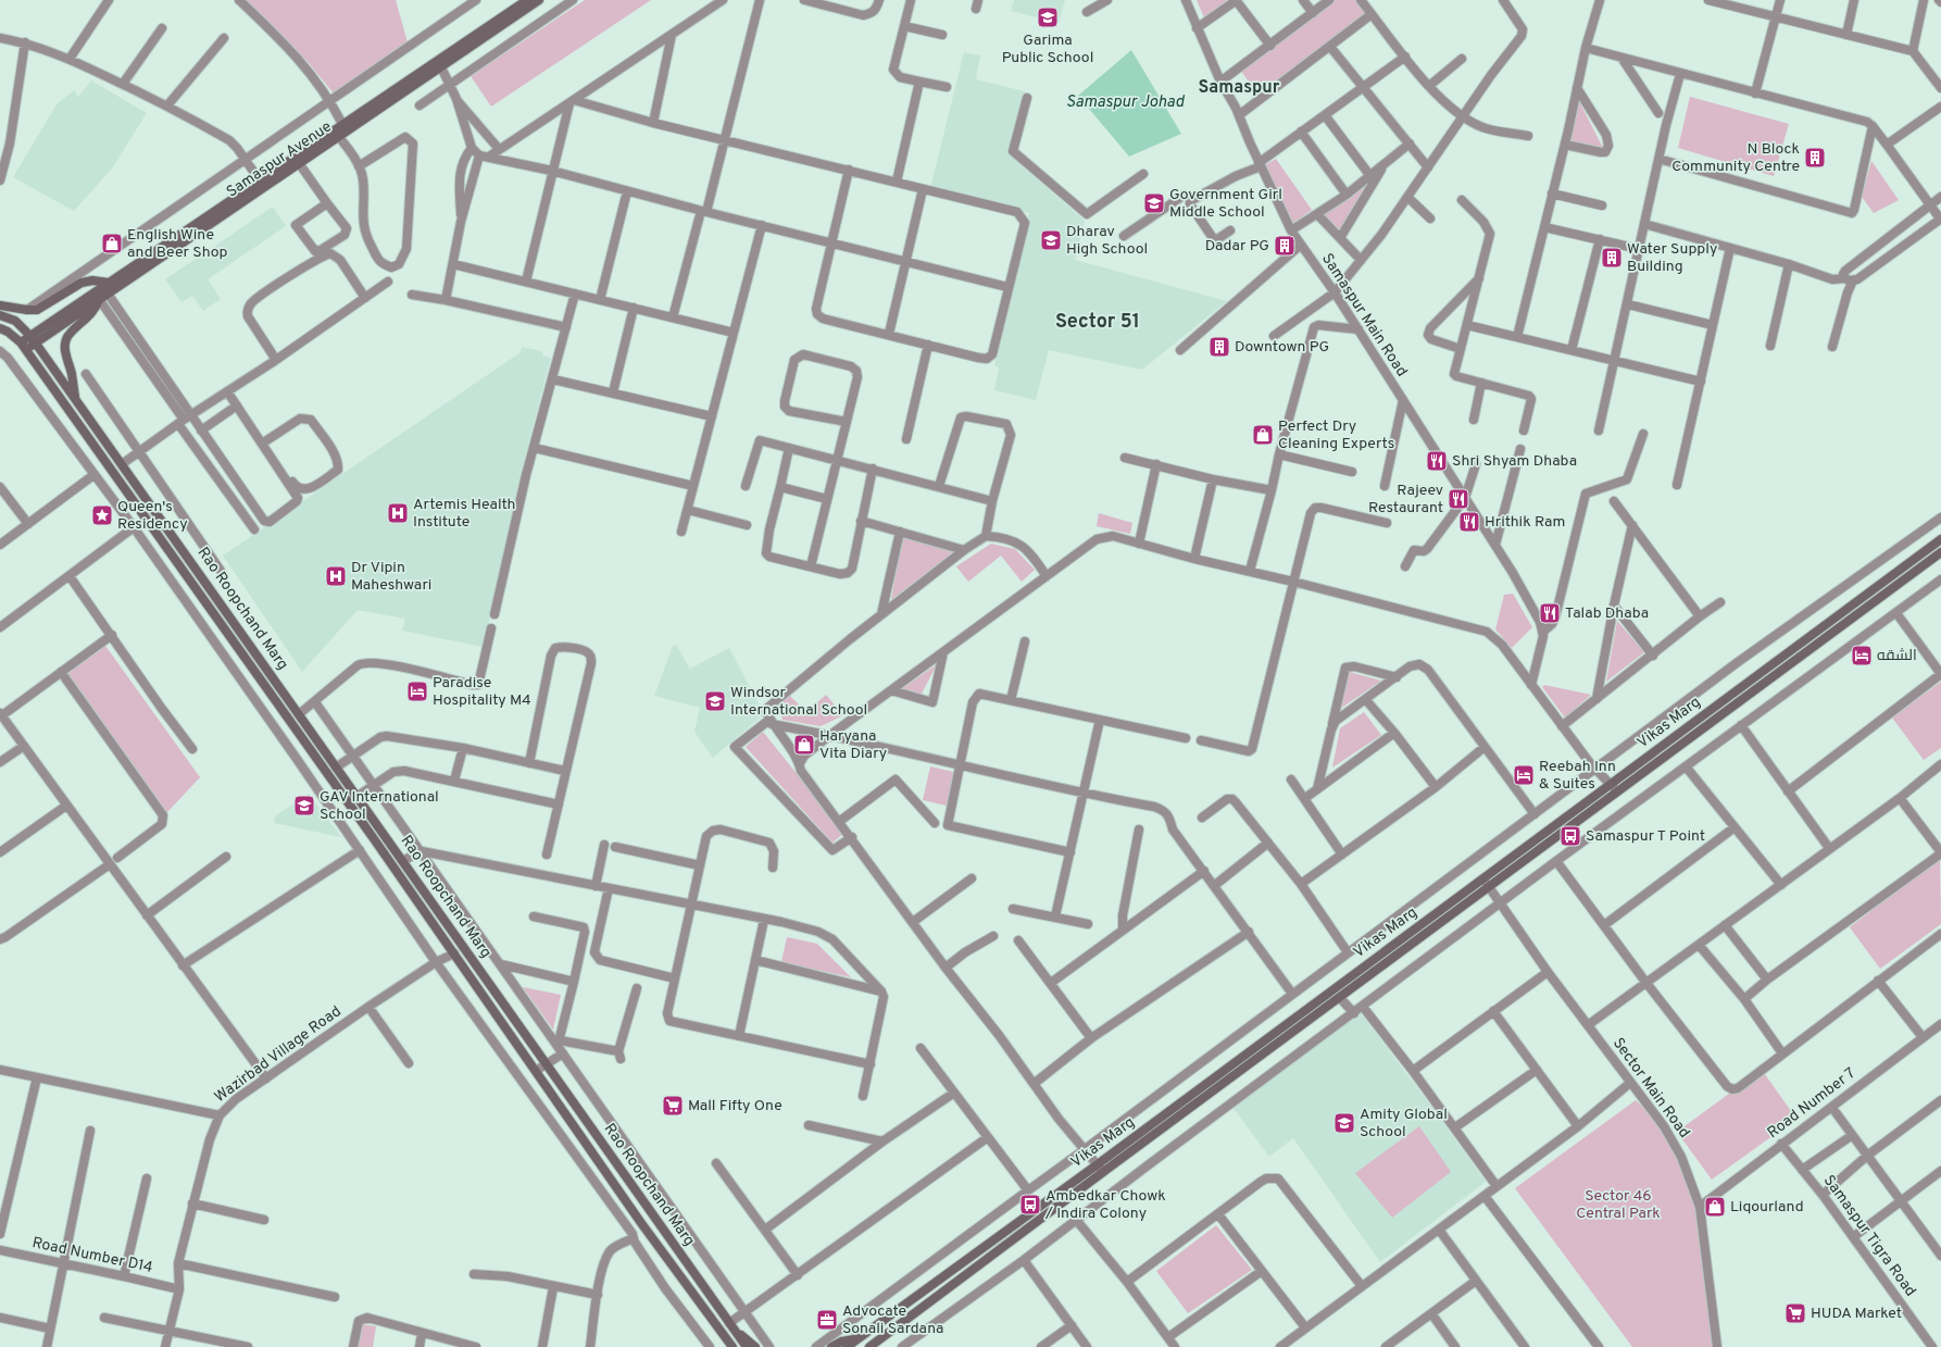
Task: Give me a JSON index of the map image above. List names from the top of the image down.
{
  "streets": {
    "main road": ["Samaspur Avenue", "Rao Roopchand Marg", "Vikas Marg"],
    "street": [
      "Samaspur Main Road",
      "Wazirbad Village Road",
      "Sector Main Road",
      "Road Number 7",
      "Samaspur Tigra Road",
      "Road Number D14"
    ]
  },
  "crossings": [
    ["Samaspur Avenue", "Rao Roopchand Marg"],
    ["Rao Roopchand Marg", "Wazirbad Village Road"],
    ["Vikas Marg", "Sector Main Road"],
    ["Sector Main Road", "Road Number 7"],
    ["Road Number 7", "Samaspur Tigra Road"]
  ],
  "districts": ["Samaspur", "Sector 51"],
  "water": ["Samaspur Johad"],
  "parks": ["Sector 46 Central Park"],
  "places": {
    "school or university": [
      "Garima Public School",
      "Government Girl Middle School",
      "Dharav High School",
      "Windsor International School",
      "GAV International School",
      "Amity Global School"
    ],
    "building": [
      "N Block Community Centre",
      "Dadar PG",
      "Water Supply Building",
      "Downtown PG"
    ],
    "shop": [
      "English Wine and Beer Shop",
      "Perfect Dry Cleaning Experts",
      "Haryana Vita Diary",
      "Liqourland"
    ],
    "restaurant": [
      "Shri Shyam Dhaba",
      "Rajeev Restaurant",
      "Hrithik Ram",
      "Talab Dhaba"
    ],
    "hospital": ["Artemis Health Institute", "Dr Vipin Maheshwari"],
    "place": ["Queen's Residency"],
    "hotel": ["الشقه", "Paradise Hospitality M4", "Reebah Inn & Suites"],
    "bus stop": ["Samaspur T Point", "Ambedkar Chowk / Indira Colony"],
    "supermarket": ["Mall Fifty One", "HUDA Market"],
    "office": ["Advocate Sonali Sardana"]
  }
}
